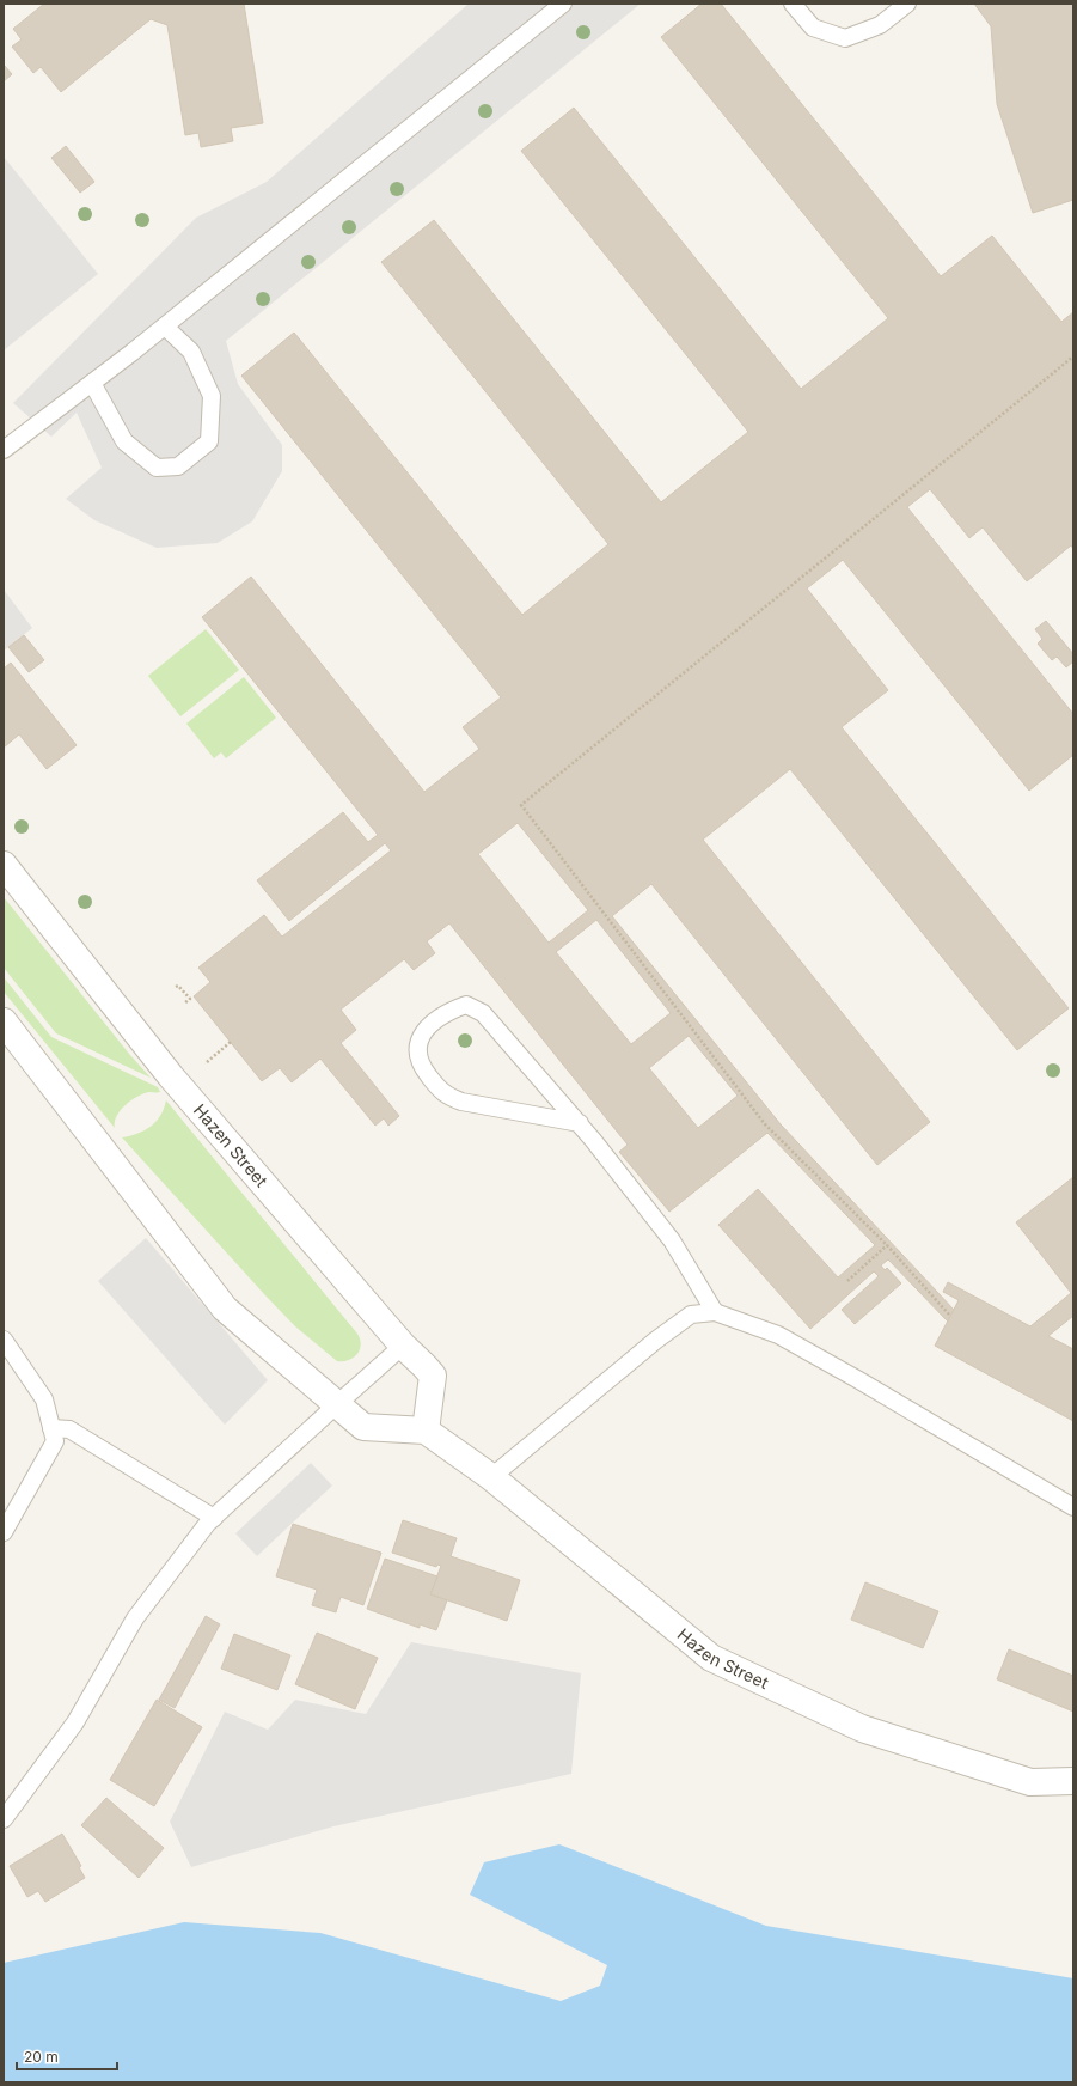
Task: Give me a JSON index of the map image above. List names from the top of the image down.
{
  "streets": {
    "street": ["Hazen Street"]
  },
  "scale_bar": "20 m"
}
